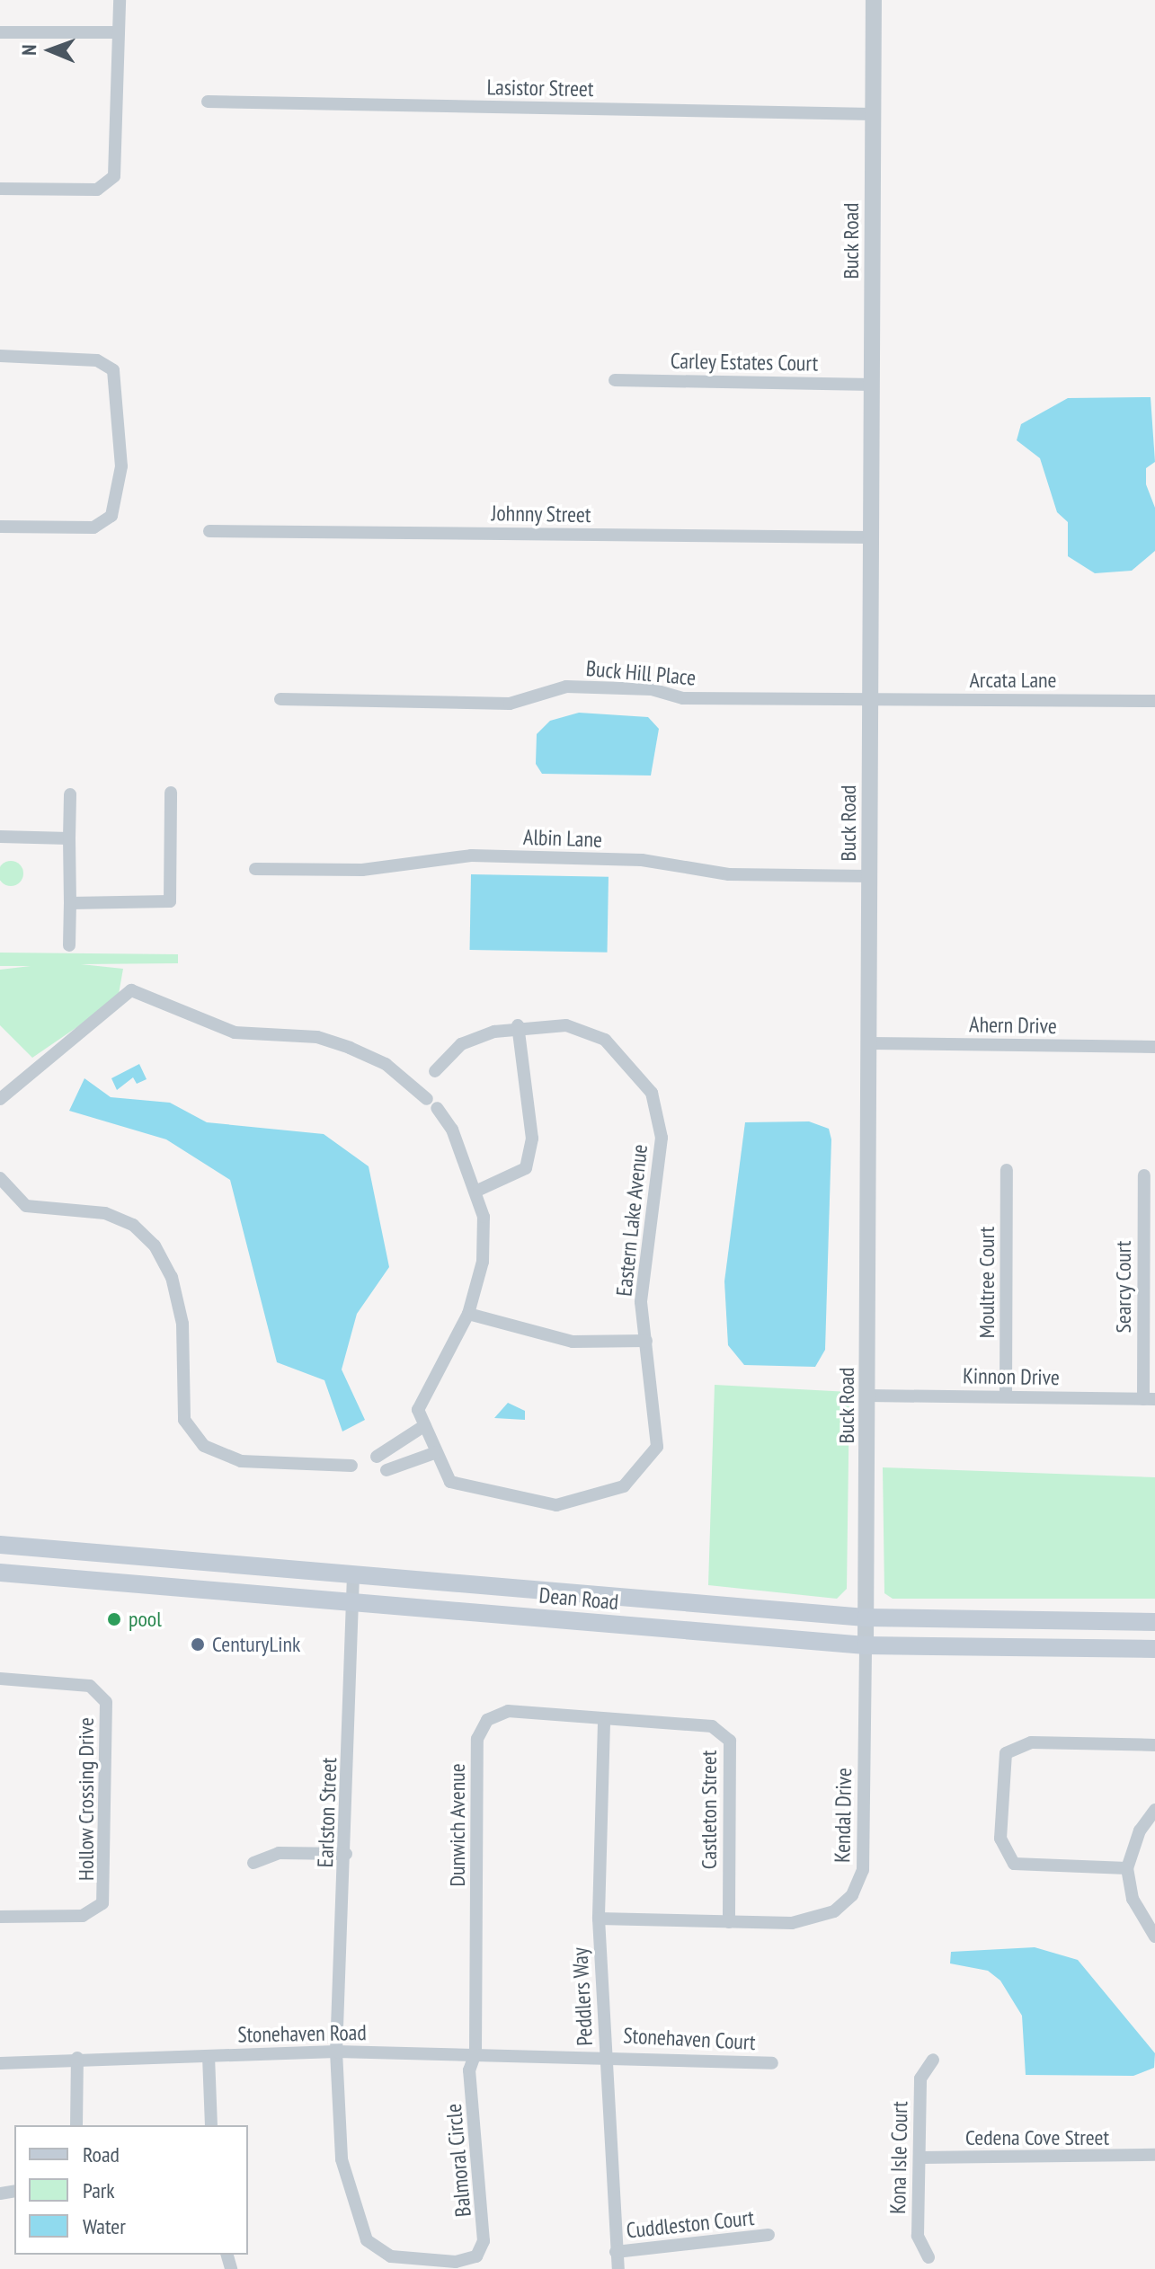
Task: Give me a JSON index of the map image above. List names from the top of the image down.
{
  "streets": {
    "main road": ["Dean Road"],
    "street": [
      "Lasistor Street",
      "Buck Road",
      "Carley Estates Court",
      "Johnny Street",
      "Buck Hill Place",
      "Arcata Lane",
      "Albin Lane",
      "Ahern Drive",
      "Eastern Lake Avenue",
      "Moultree Court",
      "Searcy Court",
      "Kinnon Drive",
      "Hollow Crossing Drive",
      "Castleton Street",
      "Earlston Street",
      "Kendal Drive",
      "Dunwich Avenue",
      "Peddlers Way",
      "Stonehaven Road",
      "Stonehaven Court",
      "Cedena Cove Street",
      "Kona Isle Court",
      "Balmoral Circle",
      "Cuddleston Court"
    ]
  },
  "crossings": [
    ["Lasistor Street", "Buck Road"],
    ["Buck Road", "Carley Estates Court"],
    ["Buck Road", "Johnny Street"],
    ["Buck Road", "Buck Hill Place"],
    ["Buck Road", "Arcata Lane"],
    ["Buck Road", "Albin Lane"],
    ["Buck Road", "Ahern Drive"],
    ["Buck Road", "Kinnon Drive"],
    ["Buck Road", "Dean Road"],
    ["Buck Road", "Kendal Drive"],
    ["Buck Hill Place", "Arcata Lane"],
    ["Moultree Court", "Kinnon Drive"],
    ["Searcy Court", "Kinnon Drive"],
    ["Dean Road", "Earlston Street"],
    ["Dean Road", "Kendal Drive"],
    ["Castleton Street", "Kendal Drive"],
    ["Castleton Street", "Dunwich Avenue"],
    ["Castleton Street", "Peddlers Way"],
    ["Earlston Street", "Stonehaven Road"],
    ["Earlston Street", "Balmoral Circle"],
    ["Kendal Drive", "Peddlers Way"],
    ["Dunwich Avenue", "Peddlers Way"],
    ["Dunwich Avenue", "Stonehaven Road"],
    ["Dunwich Avenue", "Balmoral Circle"],
    ["Peddlers Way", "Stonehaven Road"],
    ["Peddlers Way", "Stonehaven Court"],
    ["Peddlers Way", "Cuddleston Court"],
    ["Stonehaven Road", "Stonehaven Court"],
    ["Stonehaven Road", "Balmoral Circle"],
    ["Cedena Cove Street", "Kona Isle Court"]
  ],
  "places": ["pool", "CenturyLink"],
  "legend": ["Road", "Park", "Water"],
  "north": "left"
}
